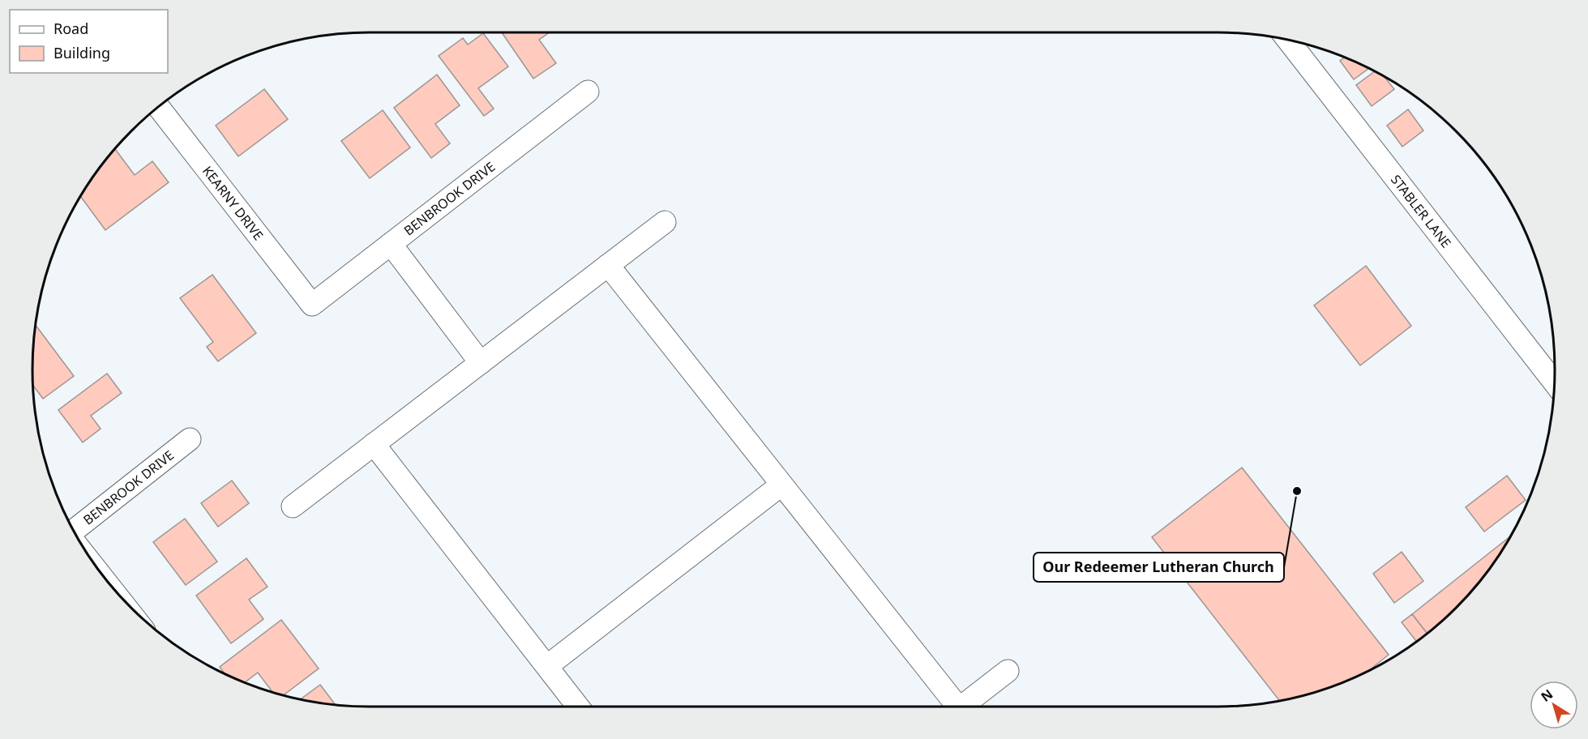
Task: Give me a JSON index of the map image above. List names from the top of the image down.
{
  "streets": {
    "street": ["BENBROOK DRIVE", "KEARNY DRIVE", "STABLER LANE"]
  },
  "crossings": [
    ["BENBROOK DRIVE", "KEARNY DRIVE"]
  ],
  "places": ["Our Redeemer Lutheran Church"],
  "legend": ["Road", "Building"],
  "north": "top left"
}
